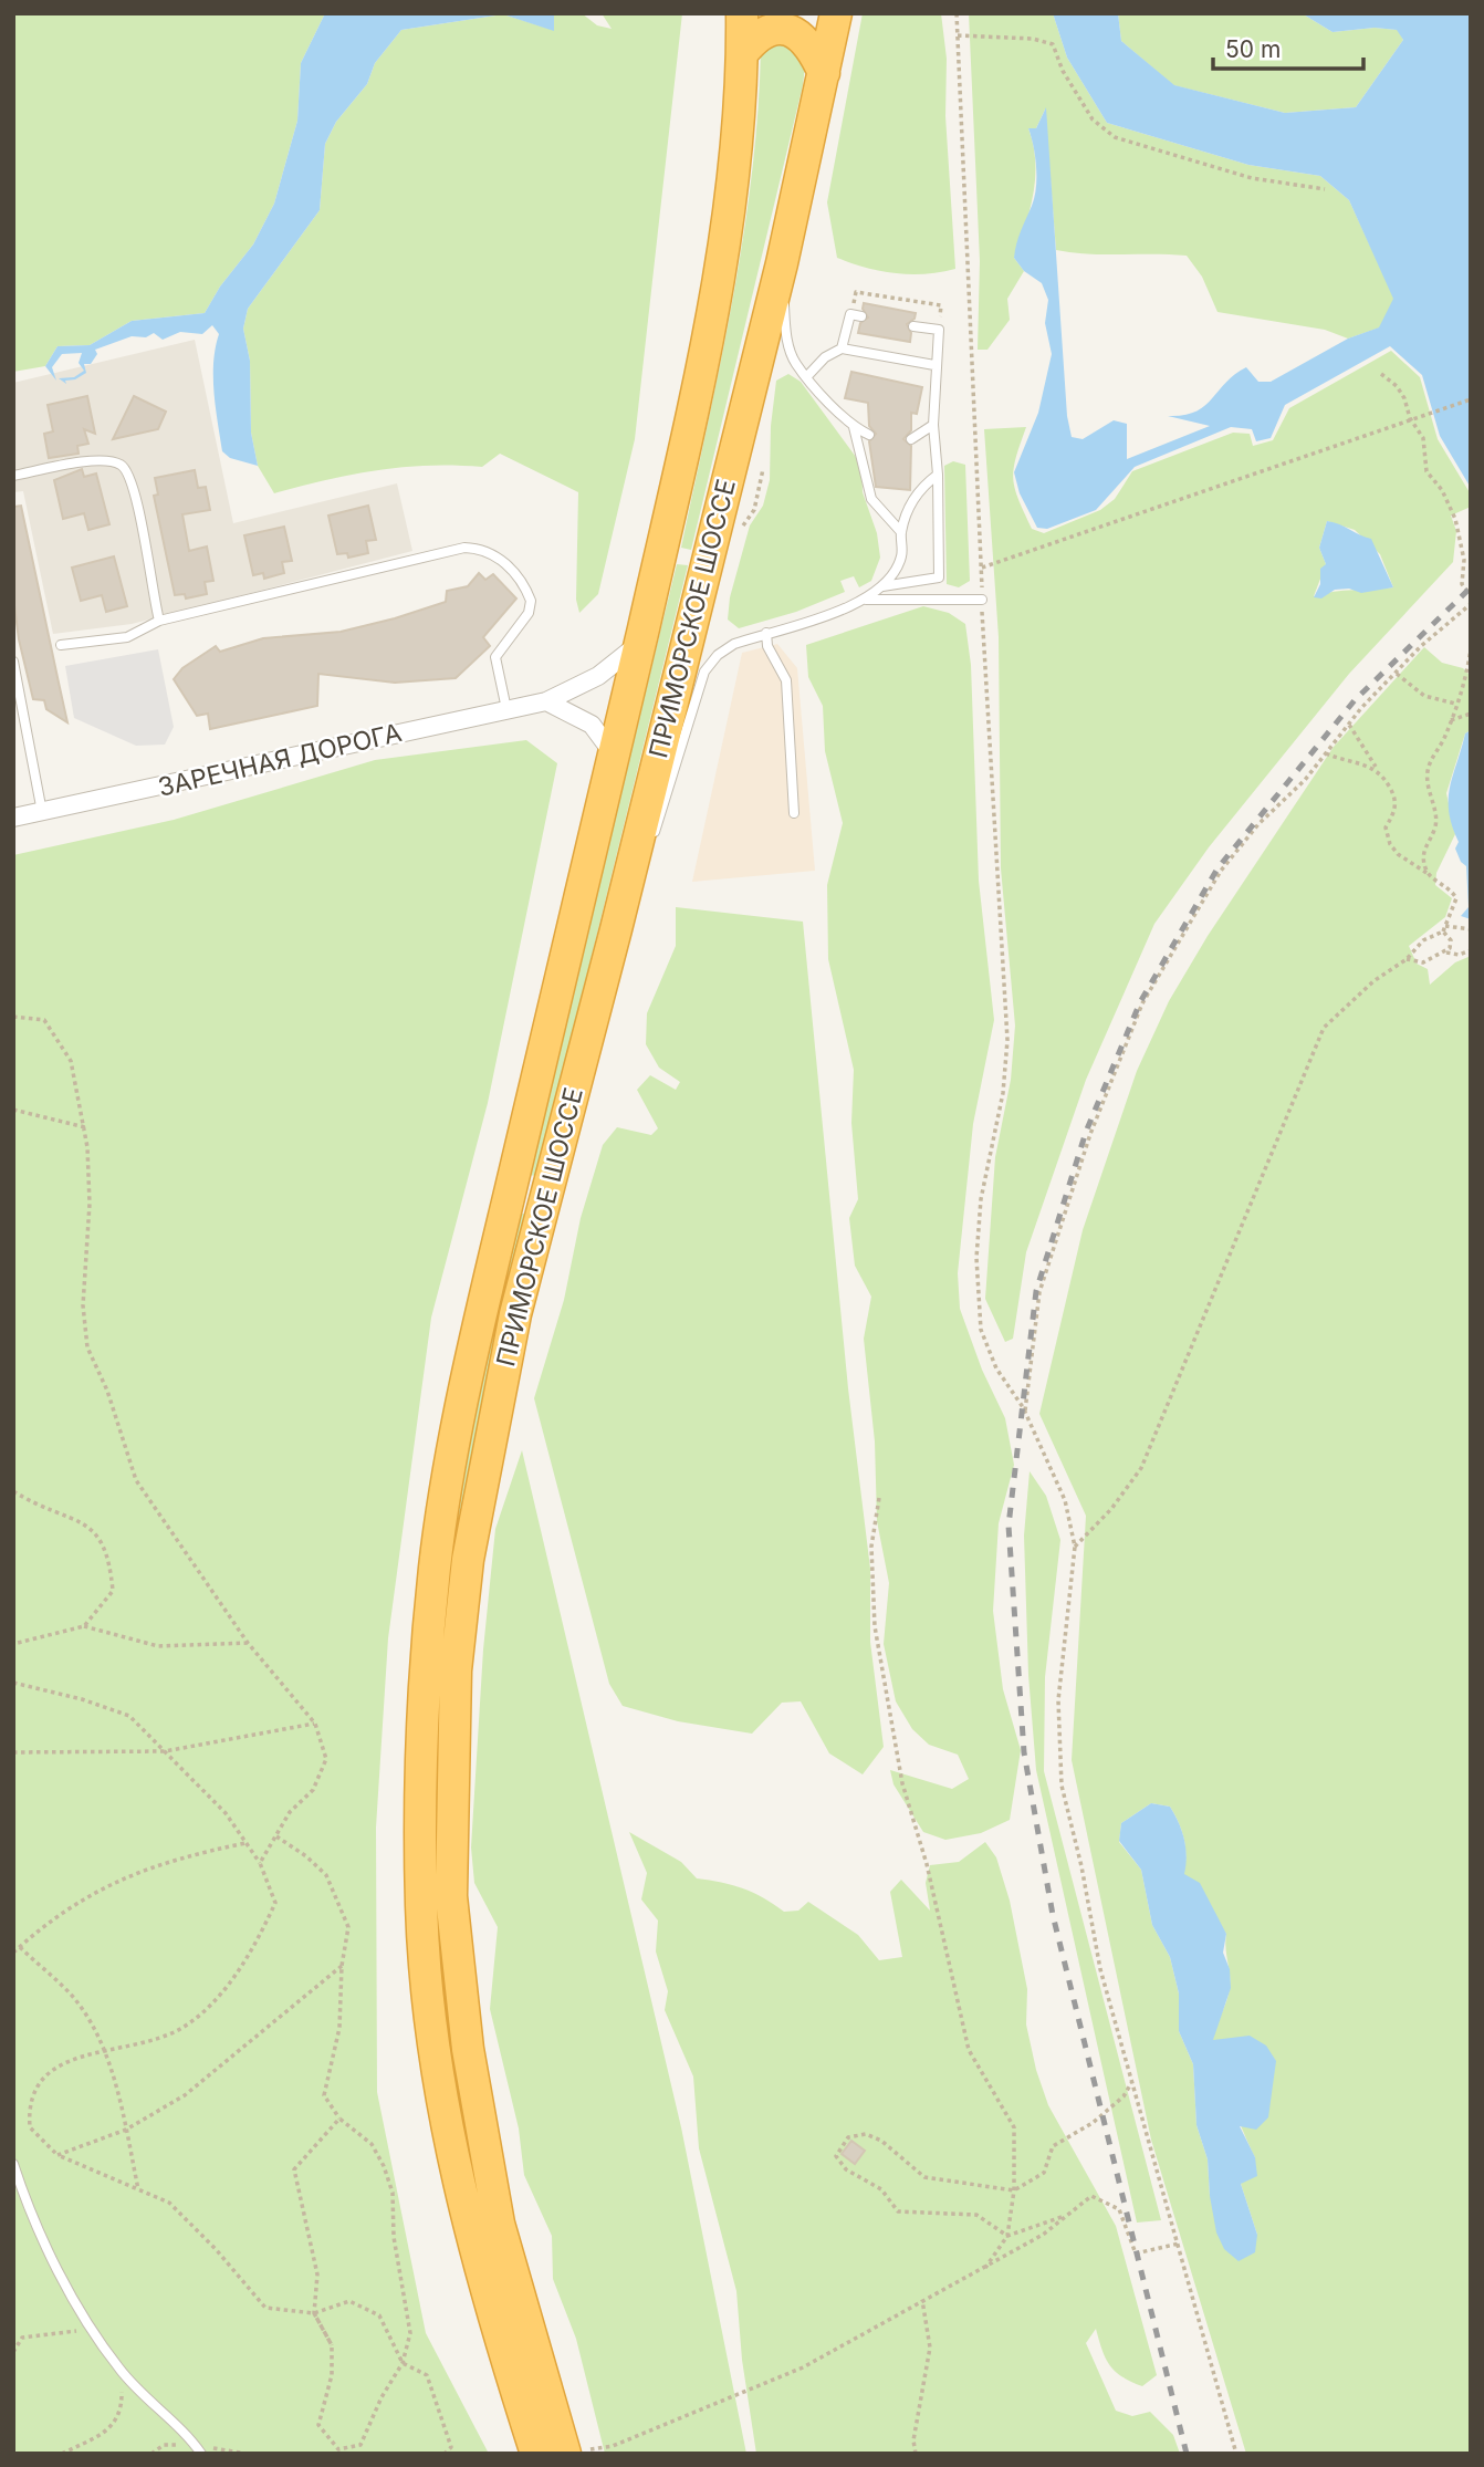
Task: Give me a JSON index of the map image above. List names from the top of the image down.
{
  "streets": {
    "highway": ["ПРИМОРСКОЕ ШОССЕ"],
    "street": ["ЗАРЕЧНАЯ ДОРОГА"]
  },
  "crossings": [
    ["ПРИМОРСКОЕ ШОССЕ", "ЗАРЕЧНАЯ ДОРОГА"]
  ],
  "scale_bar": "50 m"
}
